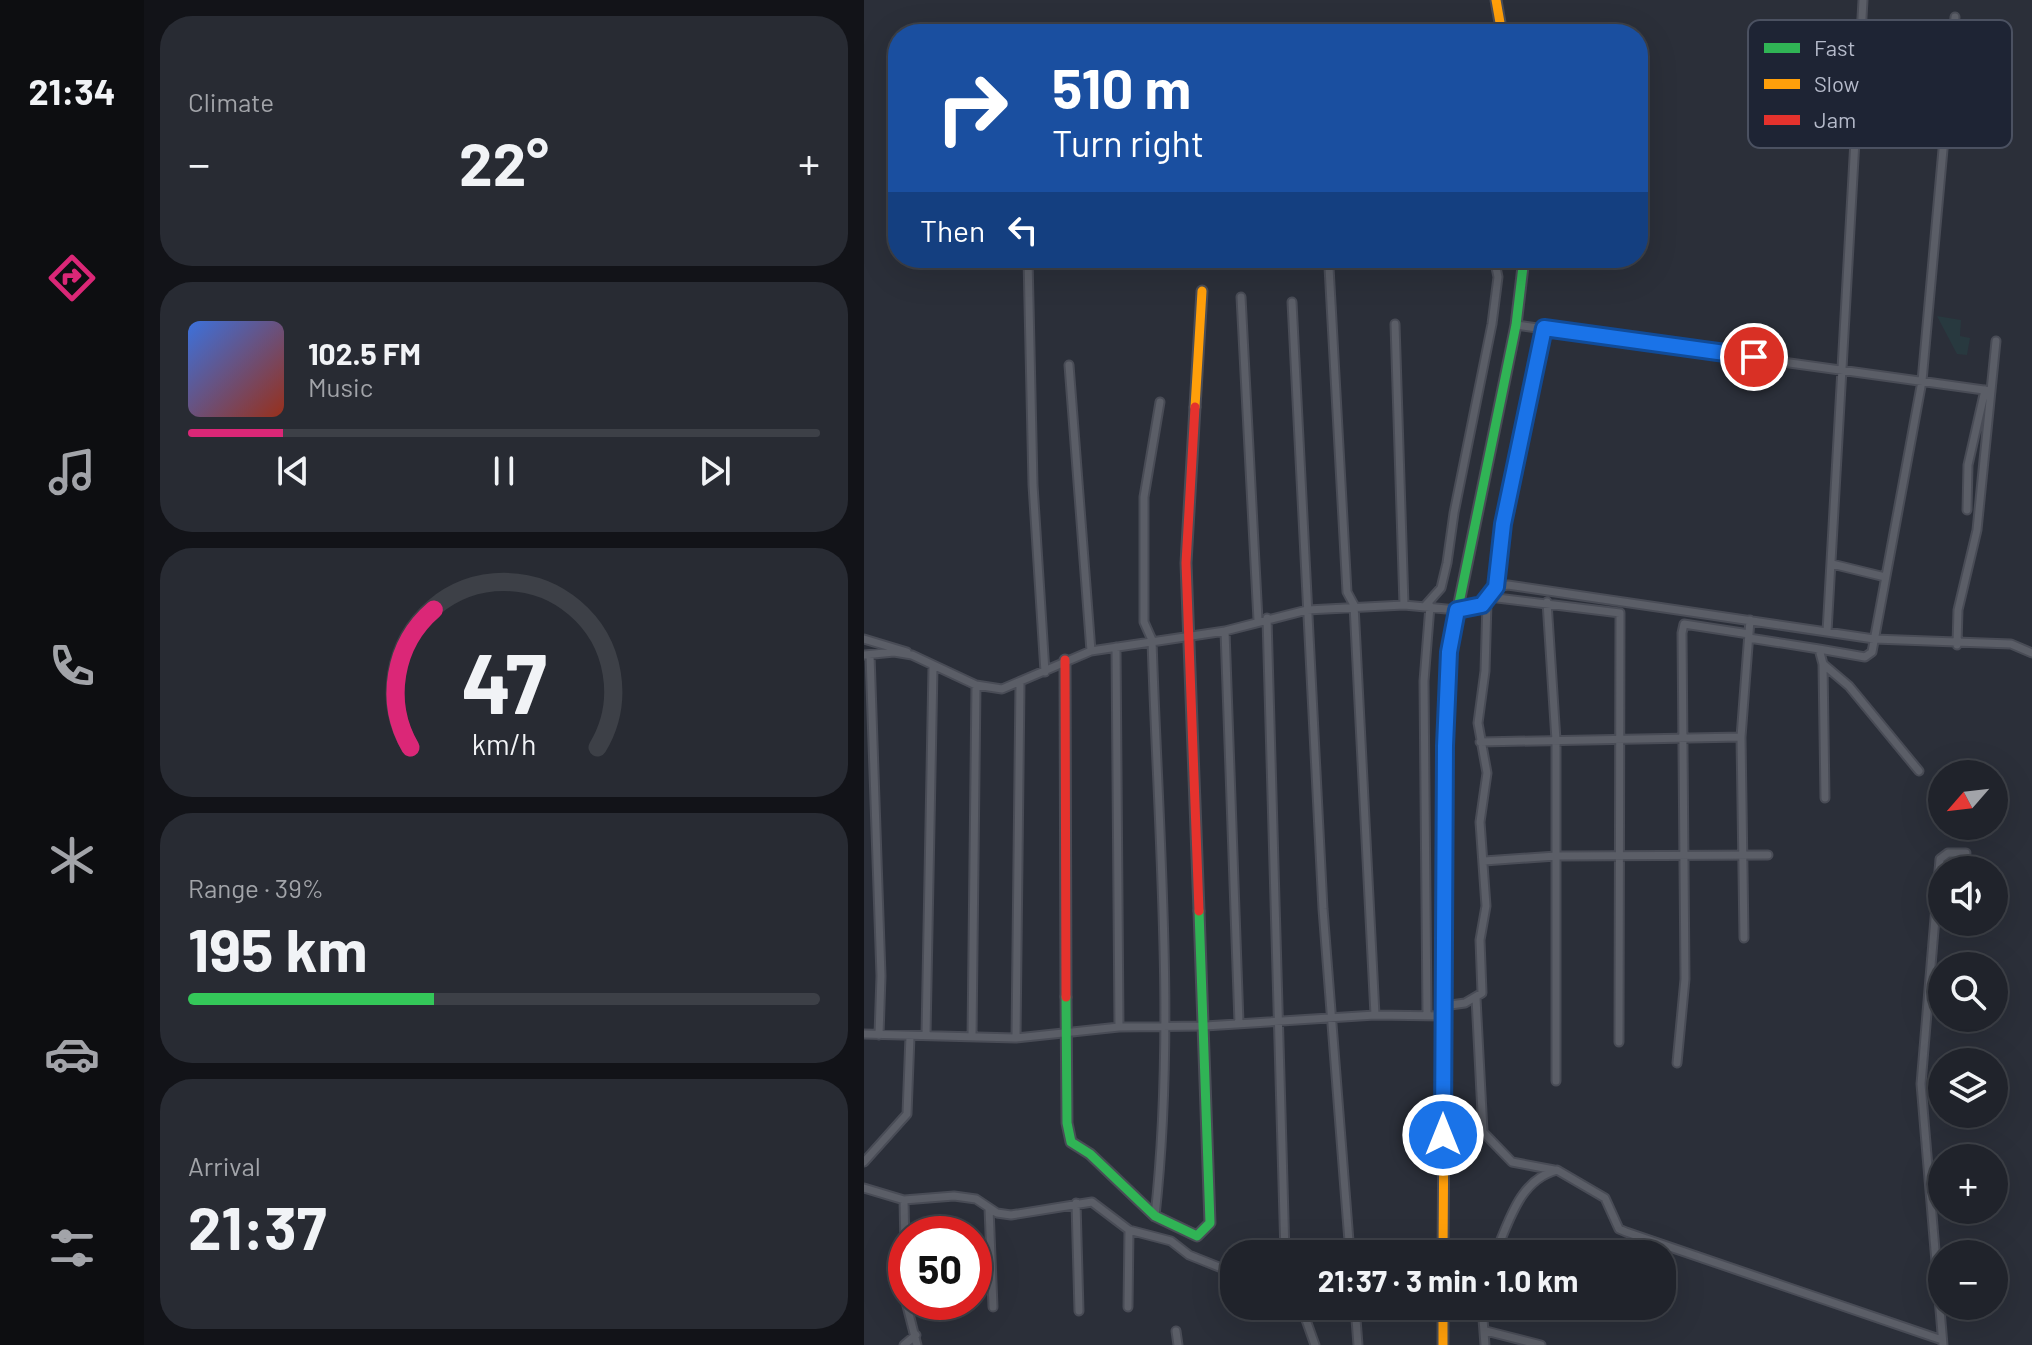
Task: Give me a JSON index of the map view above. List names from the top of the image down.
{
  "legend": ["Fast", "Slow", "Jam"],
  "north": "bottom left",
  "page": {
    "tabs": "21:34",
    "tile": [
      "Climate",
      ["Range · 39%", "195 km"],
      ["Arrival", "21:37"]
    ],
    "turn": ["510 m", "Turn right"],
    "heat": ["−", "22°", "+"],
    "then": "Then",
    "song": ["102.5 FM", "Music"],
    "map_buttons": ["+", "−"],
    "limit": "50",
    "trip": "21:37 · 3 min · 1.0 km",
    "gauge": ["47", "km/h"]
  }
}
